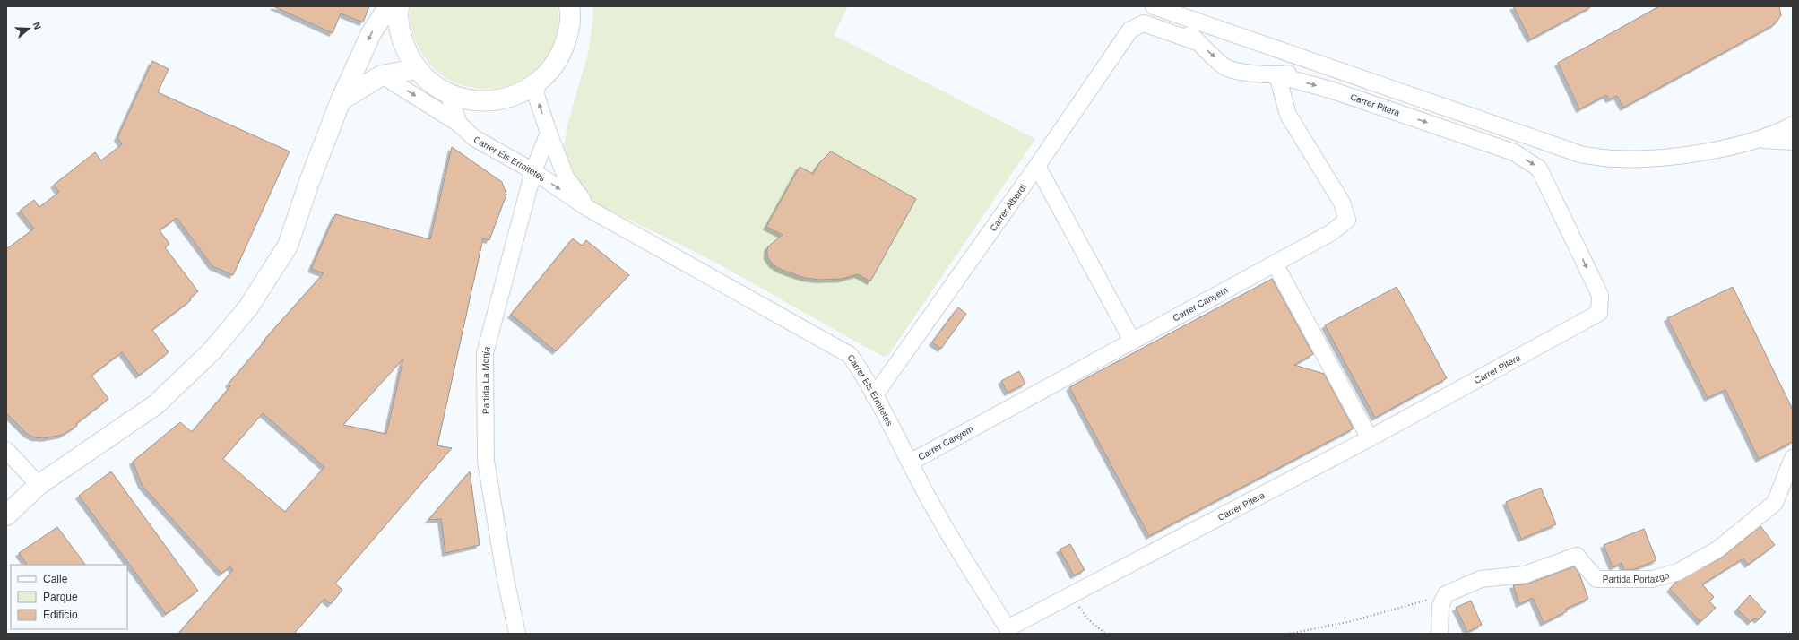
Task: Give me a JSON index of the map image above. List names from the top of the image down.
{
  "streets": {
    "street": [
      "Carrer Pitera",
      "Carrer Els Ermitetes",
      "Carrer Albardi",
      "Carrer Canyem",
      "Partida La Monja",
      "Partida Portazgo"
    ]
  },
  "crossings": [
    ["Carrer Pitera", "Carrer Els Ermitetes"],
    ["Carrer Pitera", "Carrer Canyem"],
    ["Carrer Els Ermitetes", "Carrer Albardi"],
    ["Carrer Els Ermitetes", "Carrer Canyem"],
    ["Carrer Els Ermitetes", "Partida La Monja"]
  ],
  "legend": ["Calle", "Parque", "Edificio"],
  "north": "right"
}
